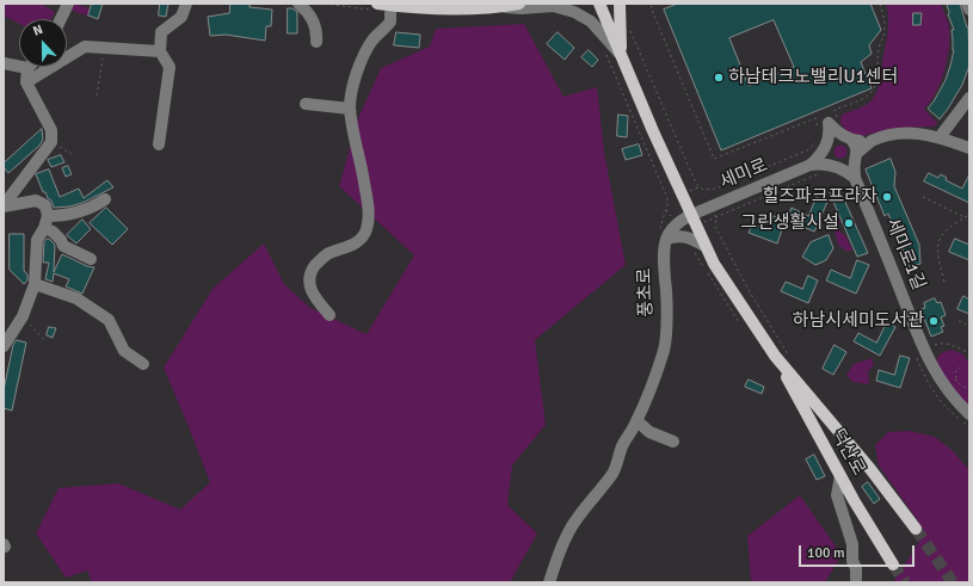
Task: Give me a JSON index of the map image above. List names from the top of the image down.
{
  "streets": {
    "main road": ["덕산로"],
    "street": ["세미로", "세미로1길", "풍초로"]
  },
  "crossings": [
    ["세미로", "덕산로"]
  ],
  "places": [
    "하남테크노밸리U1센터",
    "힐즈파크프라자",
    "그린생활시설",
    "하남시세미도서관"
  ],
  "scale_bar": "100 m",
  "north": "top"
}
